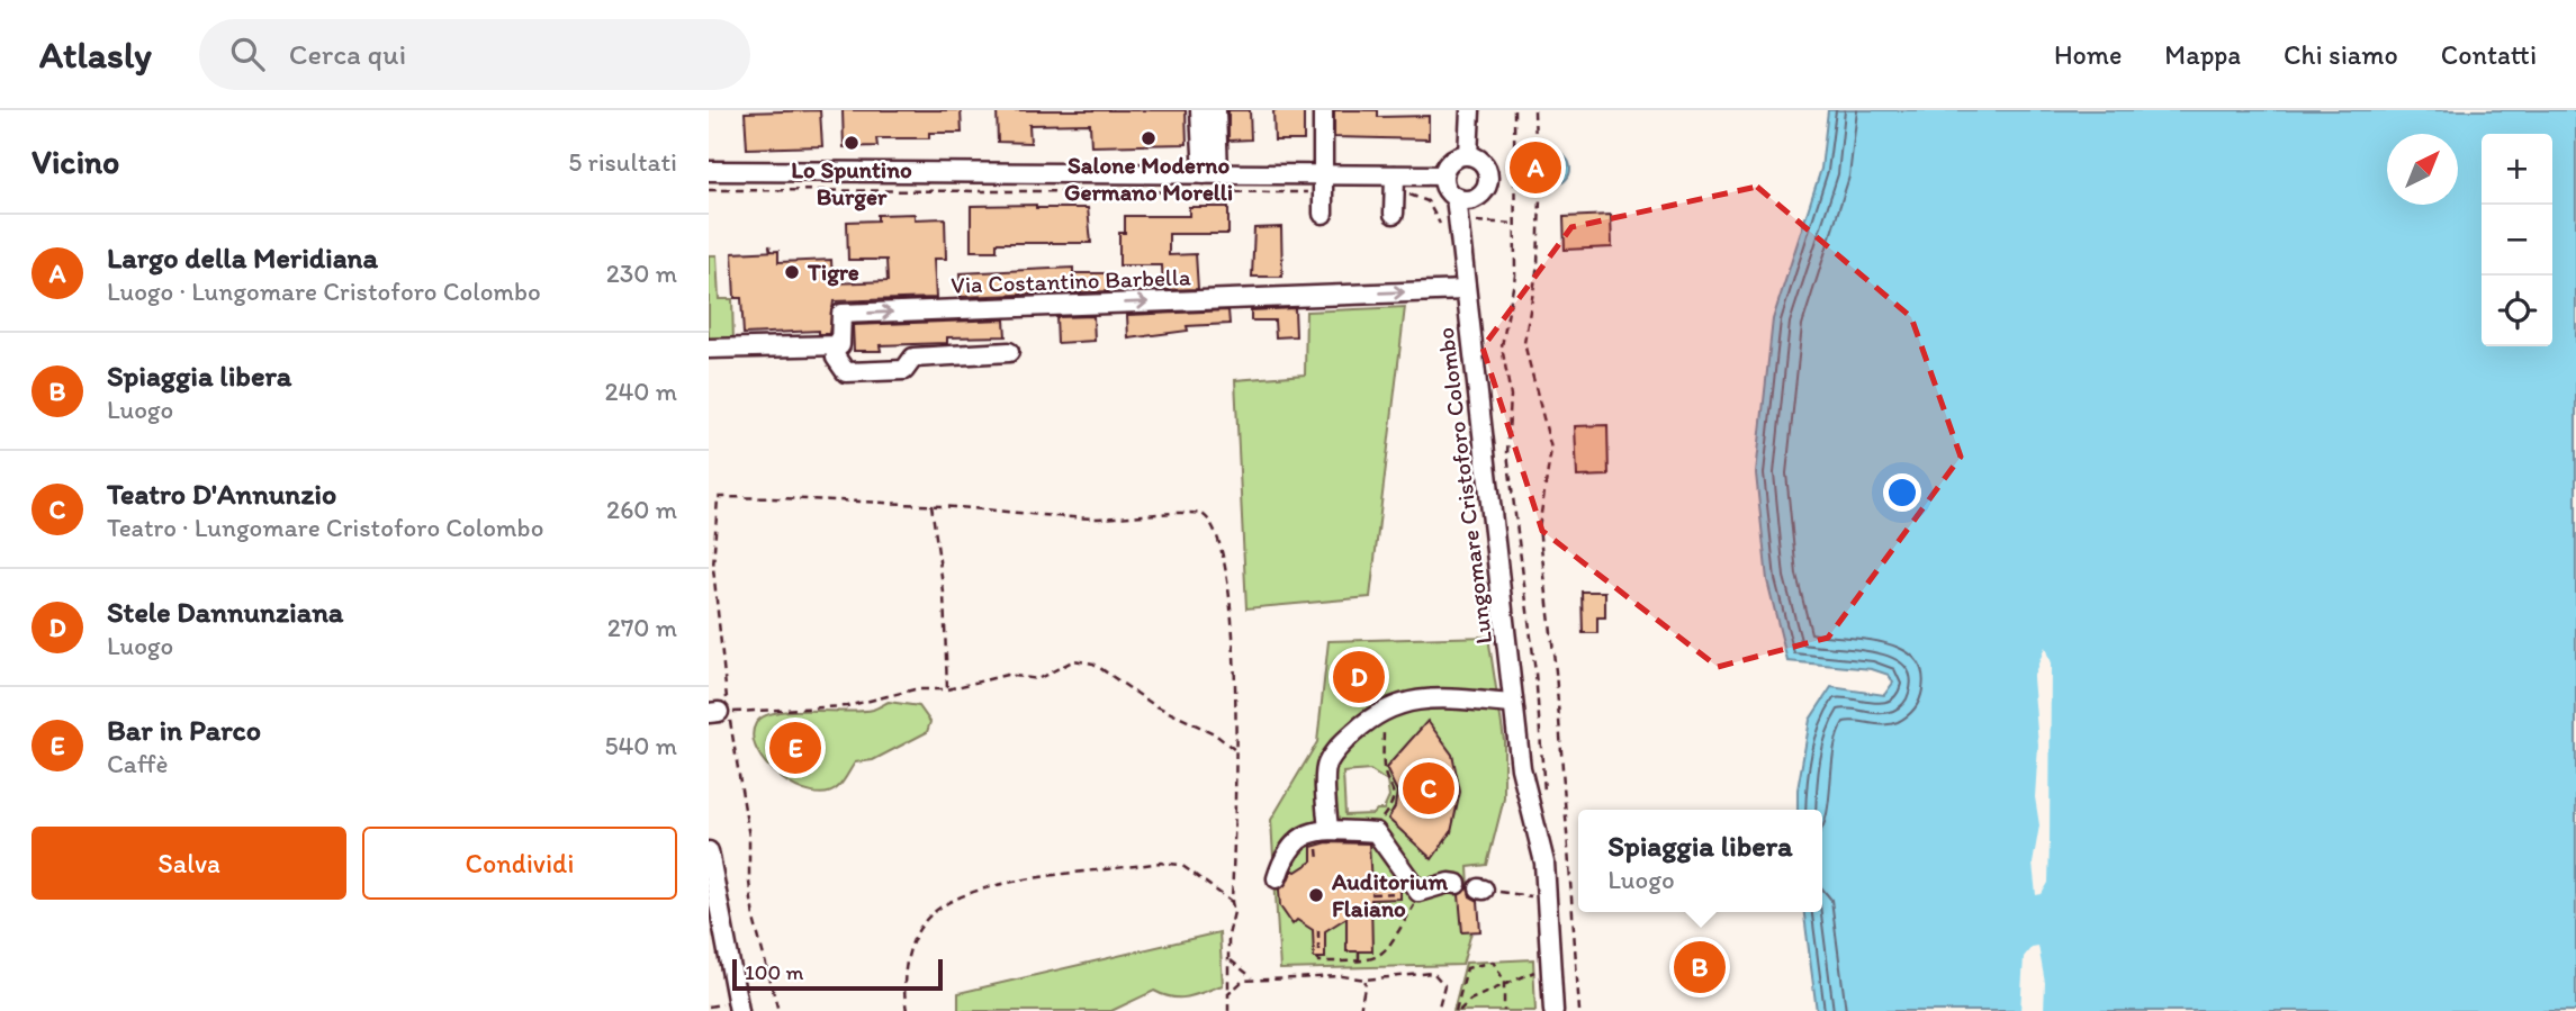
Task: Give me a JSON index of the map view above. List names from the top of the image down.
{
  "streets": {
    "street": ["Via Costantino Barbella", "Lungomare Cristoforo Colombo"]
  },
  "crossings": [
    ["Via Costantino Barbella", "Lungomare Cristoforo Colombo"]
  ],
  "places": [
    "Salone Moderno Germano Morelli",
    "Lo Spuntino Burger",
    "Tigre",
    "Auditorium Flaiano"
  ],
  "scale_bar": "100 m",
  "north": "top right",
  "page": {
    "header": "Atlasly",
    "search": "Cerca qui",
    "nav": [
      "Home",
      "Mappa",
      "Chi siamo",
      "Contatti"
    ],
    "heading": ["Vicino", "5 risultati"],
    "map_buttons": ["+", "−"],
    "pins": [
      "A",
      "D",
      "E",
      "C",
      "B"
    ],
    "list": [
      {
        "mark": "A",
        "name": "Largo della Meridiana",
        "note": "Luogo · Lungomare Cristoforo Colombo",
        "value": "230 m"
      },
      {
        "mark": "B",
        "name": "Spiaggia libera",
        "note": "Luogo",
        "value": "240 m"
      },
      {
        "mark": "C",
        "name": "Teatro D'Annunzio",
        "note": "Teatro · Lungomare Cristoforo Colombo",
        "value": "260 m"
      },
      {
        "mark": "D",
        "name": "Stele Dannunziana",
        "note": "Luogo",
        "value": "270 m"
      },
      {
        "mark": "E",
        "name": "Bar in Parco",
        "note": "Caffè",
        "value": "540 m"
      }
    ],
    "buttons": ["Salva", "Condividi"],
    "popup": ["Spiaggia libera", "Luogo"],
    "scale": "100 m"
  }
}
